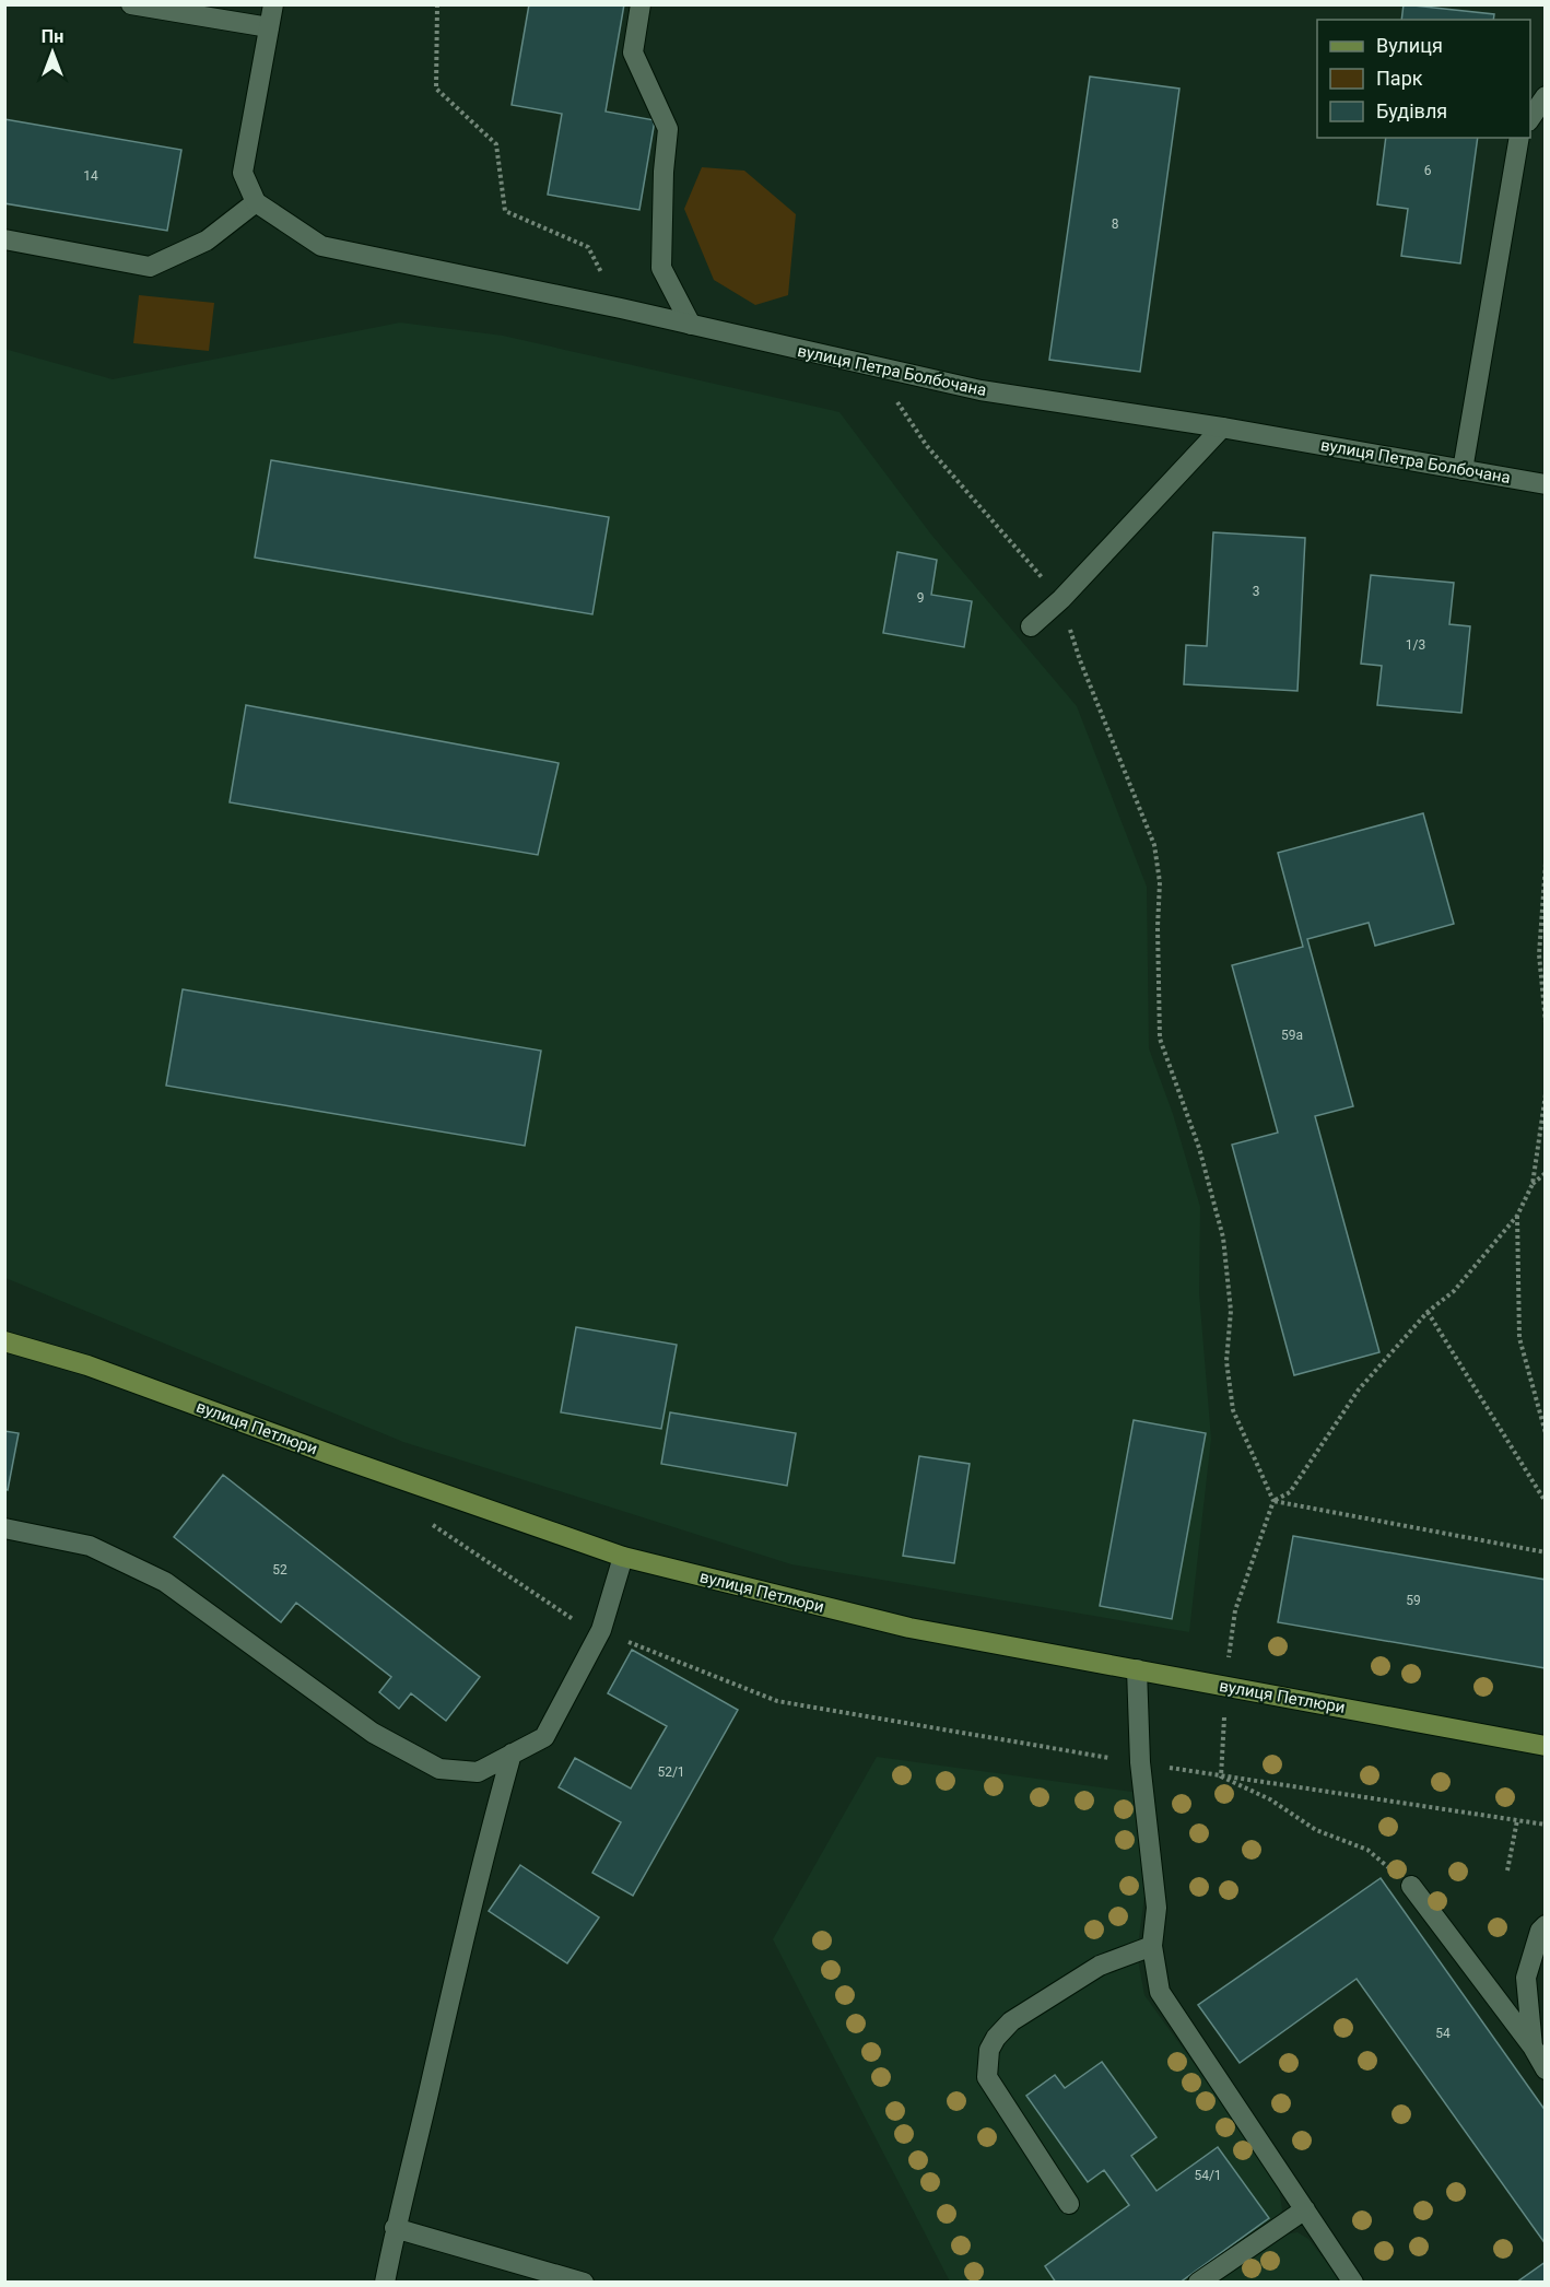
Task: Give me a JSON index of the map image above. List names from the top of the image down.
{
  "streets": {
    "main road": ["вулиця Петлюри"],
    "street": ["вулиця Петра Болбочана"]
  },
  "house_numbers": [
    "6",
    "14",
    "8",
    "3",
    "9",
    "1/3",
    "59а",
    "52",
    "59",
    "52/1",
    "54",
    "54/1"
  ],
  "legend": ["Вулиця", "Парк", "Будівля"],
  "north": "top"
}
